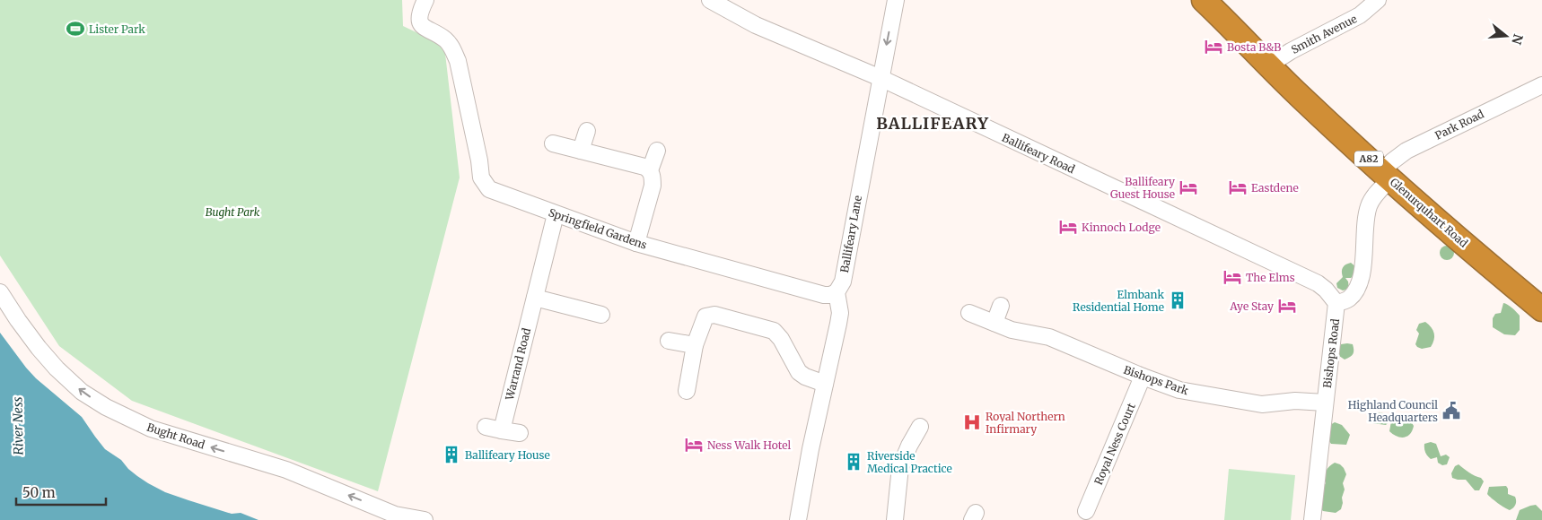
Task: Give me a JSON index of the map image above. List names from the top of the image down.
{
  "streets": {
    "highway": ["A82", "Glenurquhart Road"],
    "street": [
      "Smith Avenue",
      "Park Road",
      "Ballifeary Road",
      "Springfield Gardens",
      "Ballifeary Lane",
      "Bishops Road",
      "Warrand Road",
      "Bishops Park",
      "Bught Road",
      "Royal Ness Court"
    ]
  },
  "crossings": [
    ["Smith Avenue", "Glenurquhart Road"],
    ["Park Road", "Glenurquhart Road"],
    ["Park Road", "Bishops Road"],
    ["Ballifeary Road", "Ballifeary Lane"],
    ["Ballifeary Road", "Bishops Road"],
    ["Glenurquhart Road", "Bishops Road"],
    ["Springfield Gardens", "Ballifeary Lane"],
    ["Springfield Gardens", "Warrand Road"],
    ["Bishops Road", "Bishops Park"],
    ["Bishops Park", "Royal Ness Court"]
  ],
  "one_way": ["Bught Road"],
  "districts": ["BALLIFEARY"],
  "water": ["River Ness"],
  "parks": ["Bught Park"],
  "places": {
    "sports": ["Lister Park"],
    "hotel": [
      "Bosta B&B",
      "Ballifeary Guest House",
      "Eastdene",
      "Kinnoch Lodge",
      "The Elms",
      "Aye Stay",
      "Ness Walk Hotel"
    ],
    "building": ["Elmbank Residential Home", "Ballifeary House", "Riverside Medical Practice"],
    "public building": ["Highland Council Headquarters"],
    "hospital": ["Royal Northern Infirmary"]
  },
  "scale_bar": "50 m",
  "north": "right"
}
